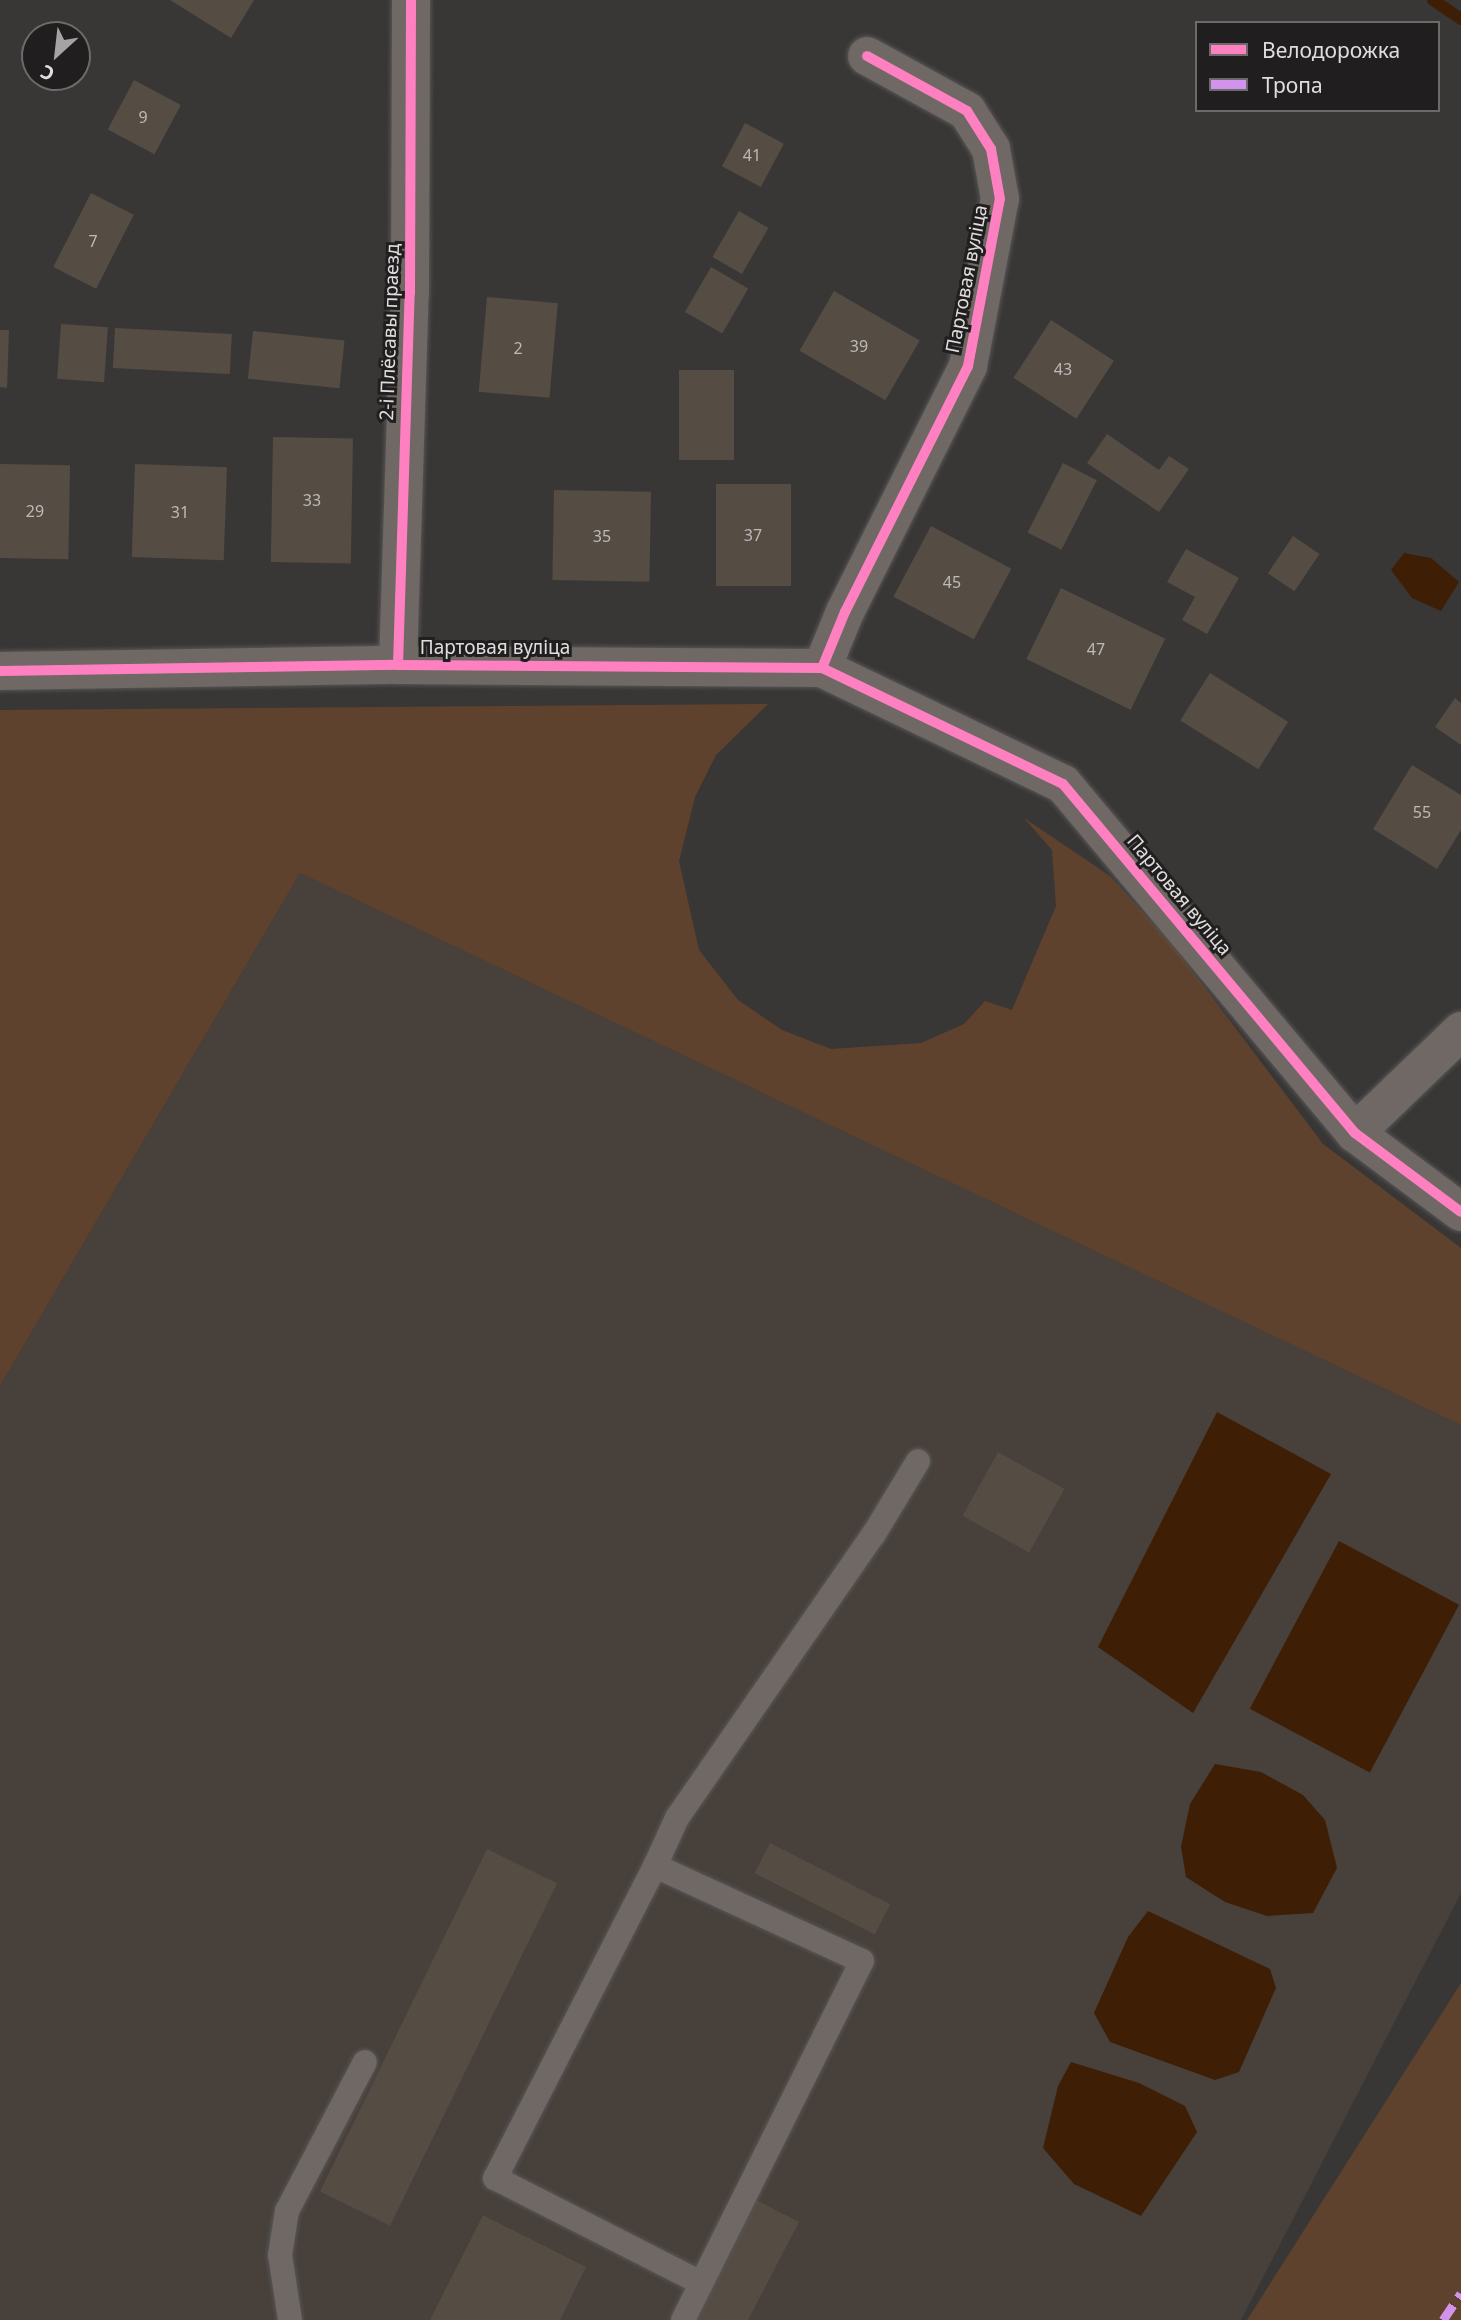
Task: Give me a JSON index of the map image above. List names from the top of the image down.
{
  "streets": {
    "street": ["Партовая вуліца", "2-і Плёсавы праезд"]
  },
  "crossings": [
    ["Партовая вуліца", "2-і Плёсавы праезд"]
  ],
  "house_numbers": [
    "9",
    "41",
    "7",
    "39",
    "2",
    "43",
    "33",
    "29",
    "31",
    "37",
    "35",
    "45",
    "47",
    "55"
  ],
  "legend": ["Велодорожка", "Тропа"],
  "north": "bottom left"
}
